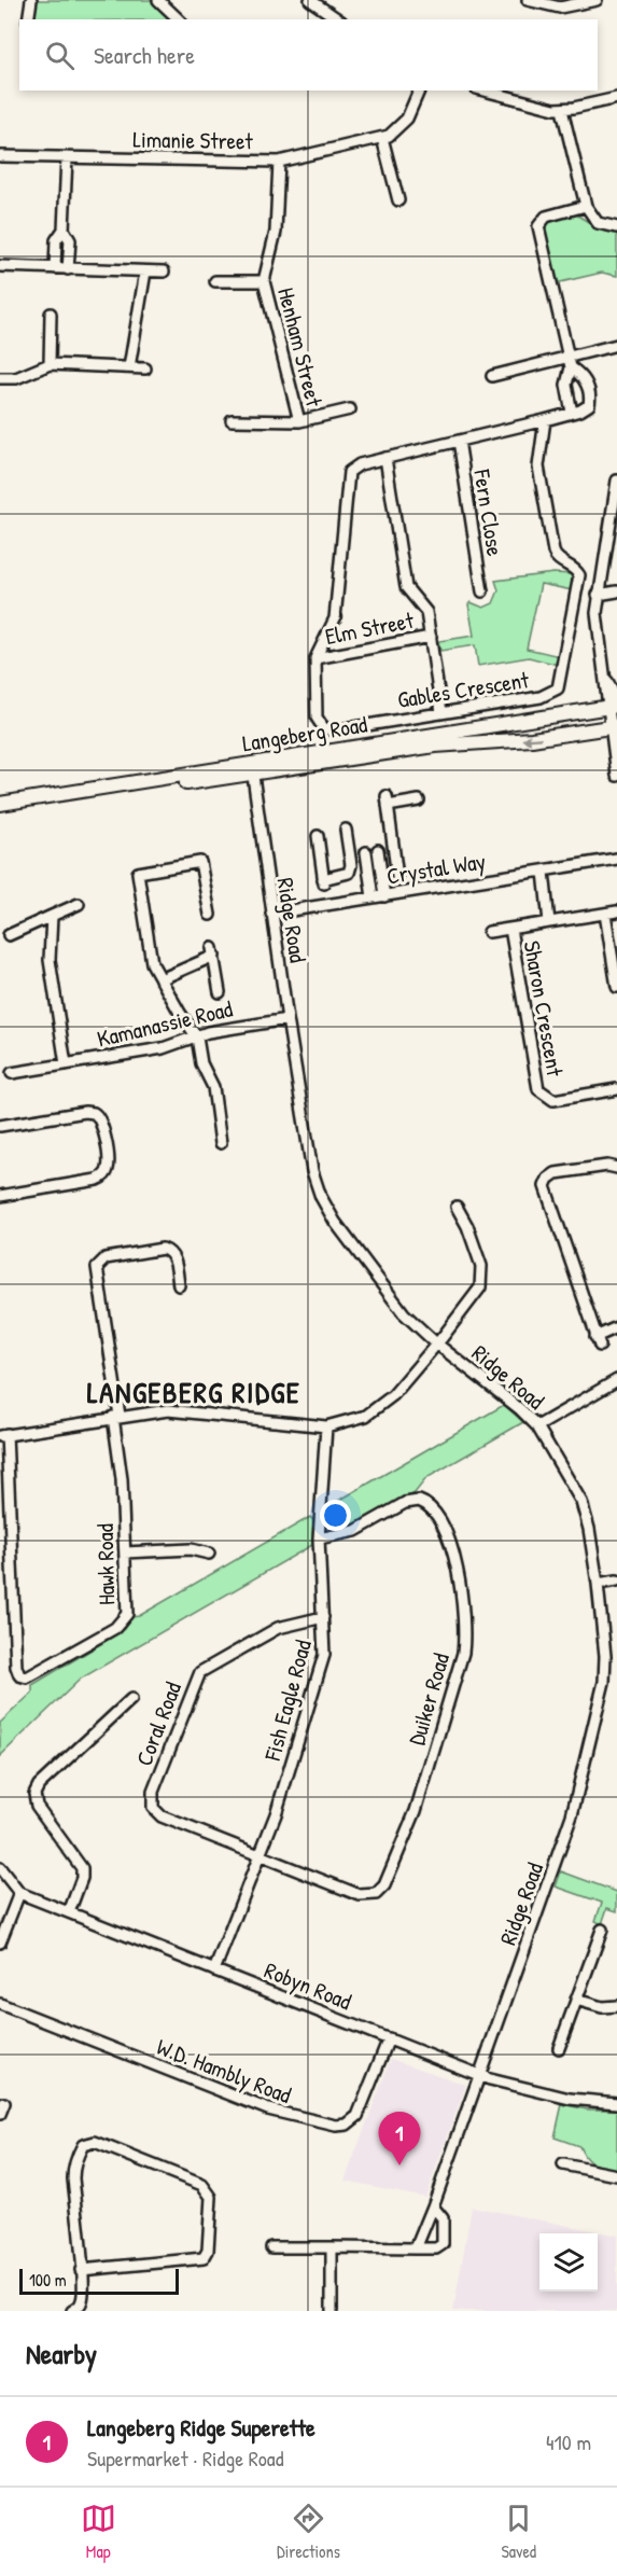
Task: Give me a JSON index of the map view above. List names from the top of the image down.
{
  "streets": {
    "main road": ["Langeberg Road"],
    "street": [
      "Limanie Street",
      "Henham Street",
      "Fern Close",
      "Elm Street",
      "Gables Crescent",
      "Crystal Way",
      "Ridge Road",
      "Sharon Crescent",
      "Kamanassie Road",
      "Hawk Road",
      "Duiker Road",
      "Fish Eagle Road",
      "Coral Road",
      "Robyn Road",
      "W.D. Hambly Road"
    ]
  },
  "crossings": [
    ["Limanie Street", "Henham Street"],
    ["Fern Close", "Gables Crescent"],
    ["Elm Street", "Gables Crescent"],
    ["Langeberg Road", "Ridge Road"],
    ["Crystal Way", "Ridge Road"],
    ["Crystal Way", "Sharon Crescent"],
    ["Ridge Road", "Kamanassie Road"],
    ["Ridge Road", "Robyn Road"],
    ["Duiker Road", "Fish Eagle Road"],
    ["Duiker Road", "Coral Road"],
    ["Fish Eagle Road", "Coral Road"],
    ["Fish Eagle Road", "Robyn Road"],
    ["Robyn Road", "W.D. Hambly Road"]
  ],
  "districts": ["LANGEBERG RIDGE"],
  "scale_bar": "100 m",
  "page": {
    "search": "Search here",
    "pins": "1",
    "scale": "100 m",
    "heading": "Nearby",
    "list": [
      {
        "mark": "1",
        "name": "Langeberg Ridge Superette",
        "note": "Supermarket · Ridge Road",
        "value": "410 m"
      }
    ],
    "nav": ["Map", "Directions", "Saved"]
  }
}
